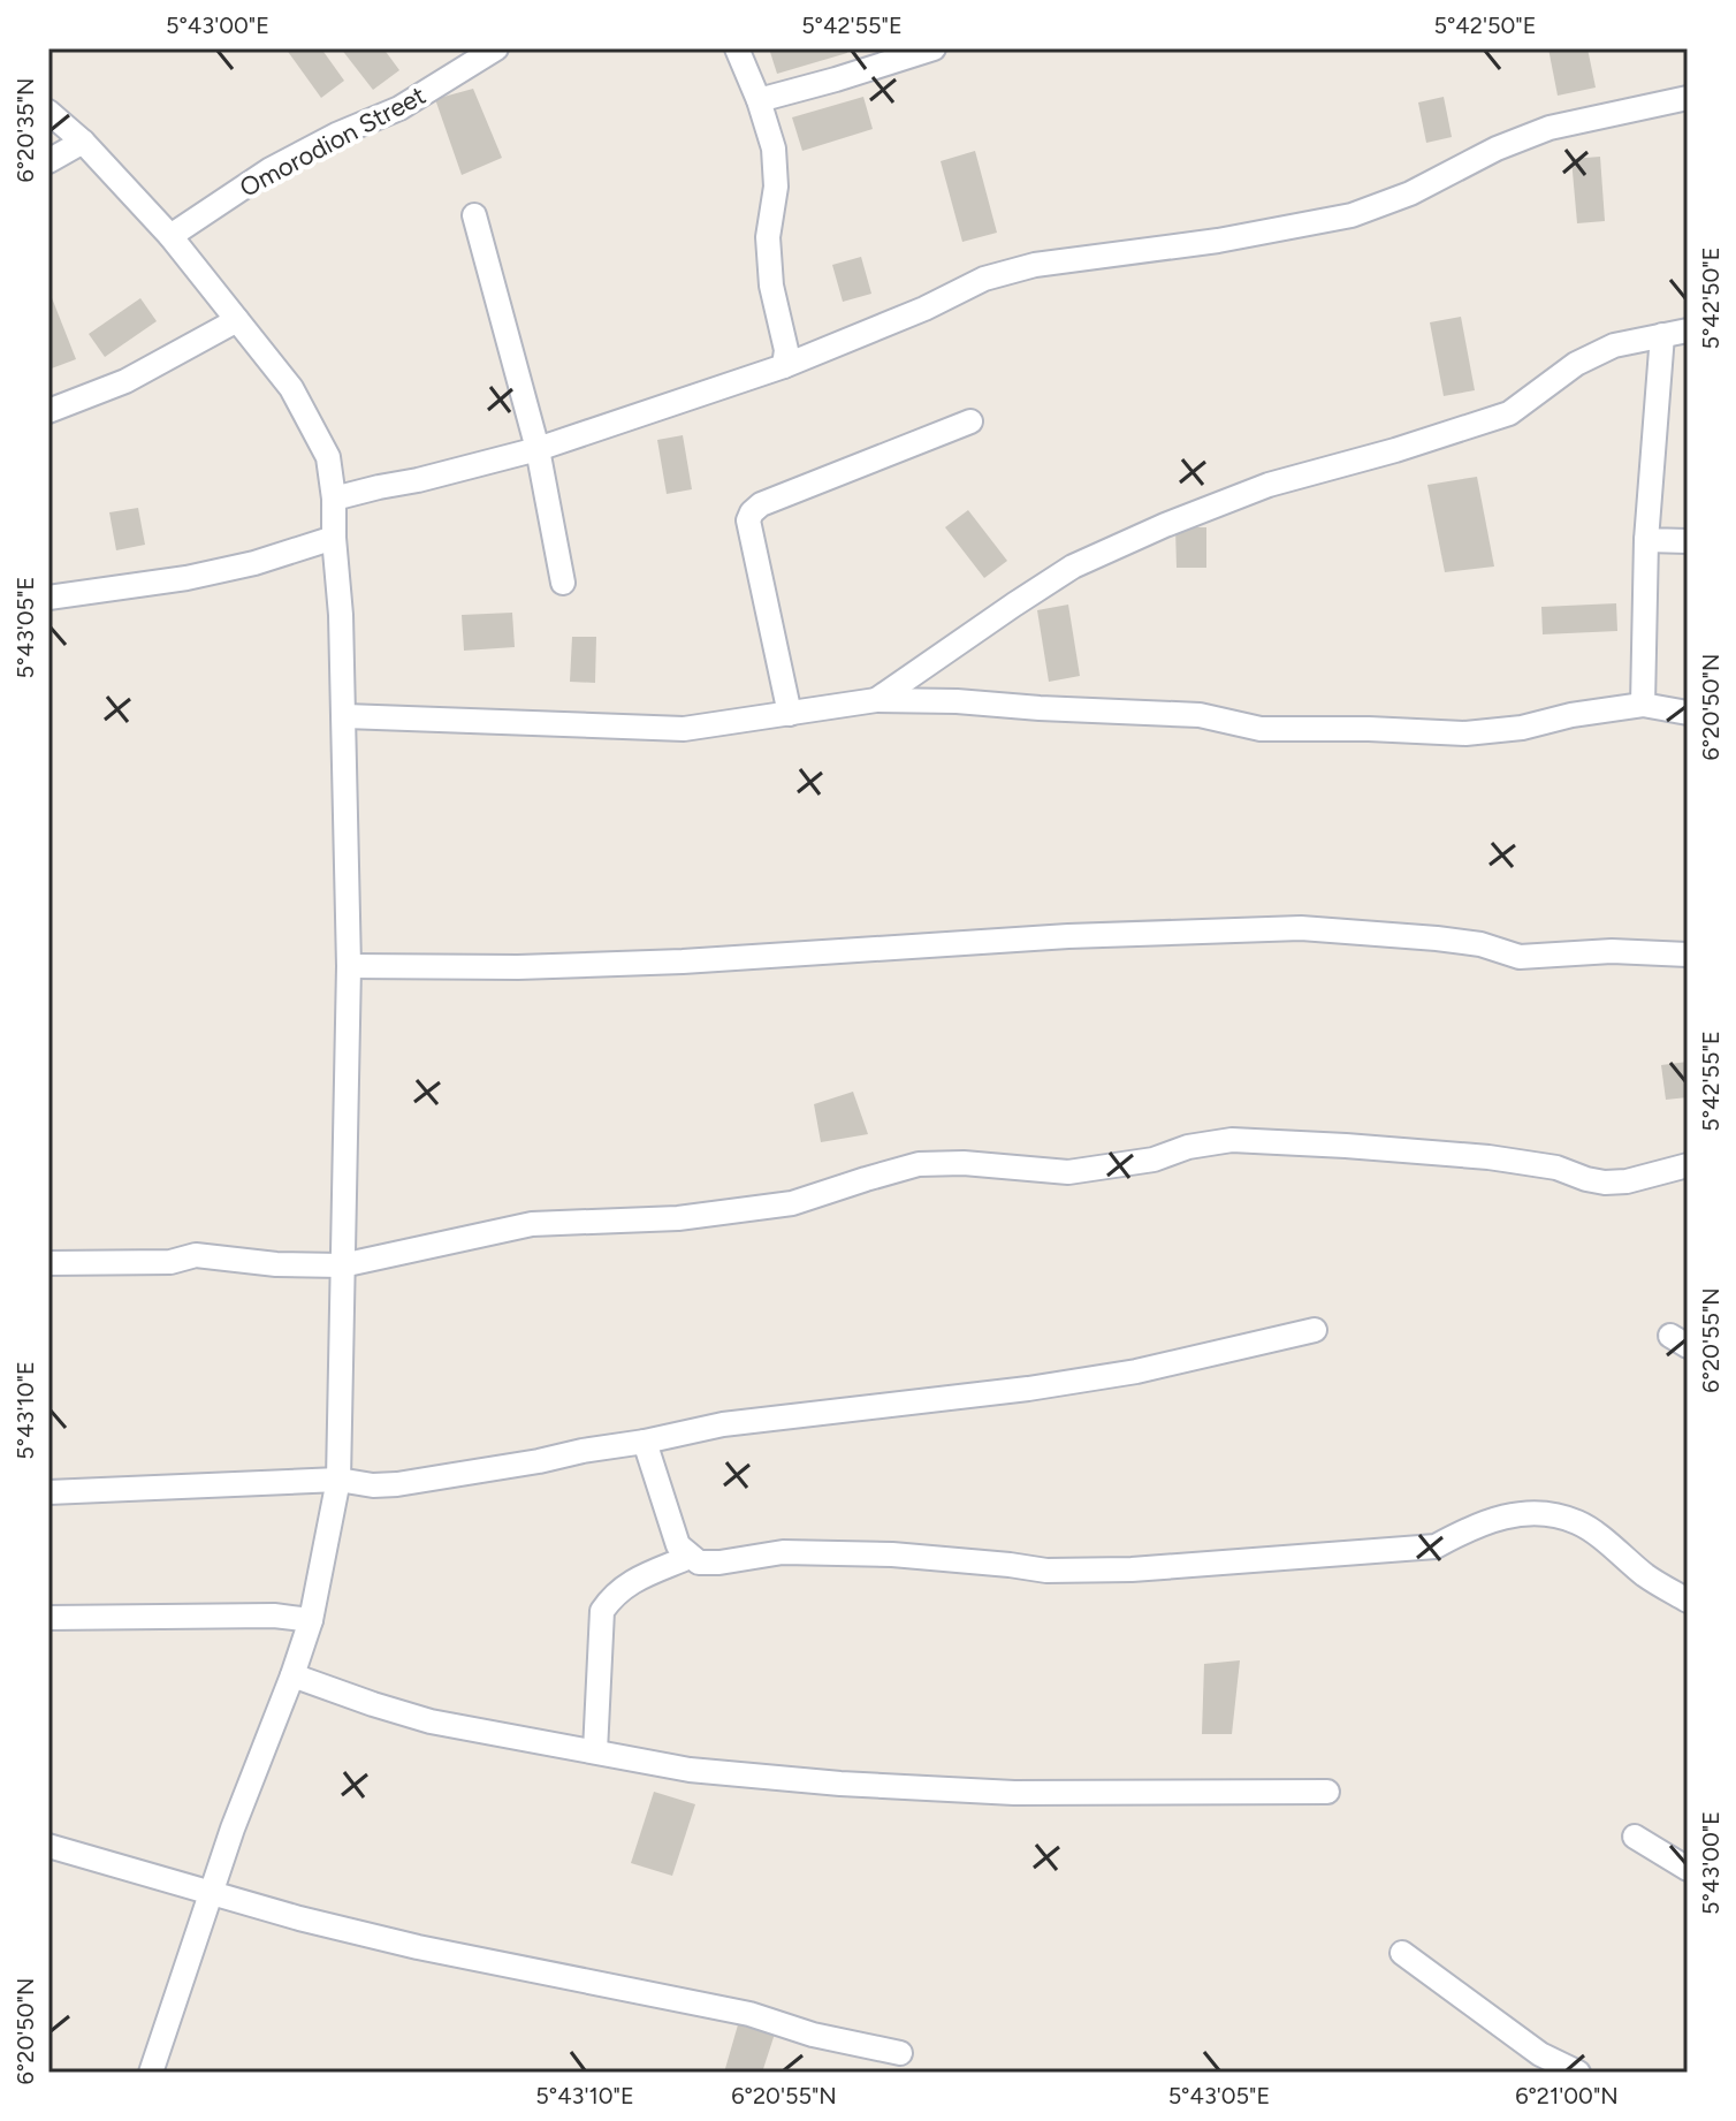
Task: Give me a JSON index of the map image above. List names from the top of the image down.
{
  "streets": {
    "street": ["Omorodion Street"]
  },
  "coordinates": [
    "5°43'00\"E",
    "5°42'55\"E",
    "5°42'50\"E",
    "6°20'35\"N",
    "5°43'05\"E",
    "6°20'50\"N",
    "6°20'55\"N",
    "5°43'10\"E",
    "6°21'00\"N"
  ]
}
